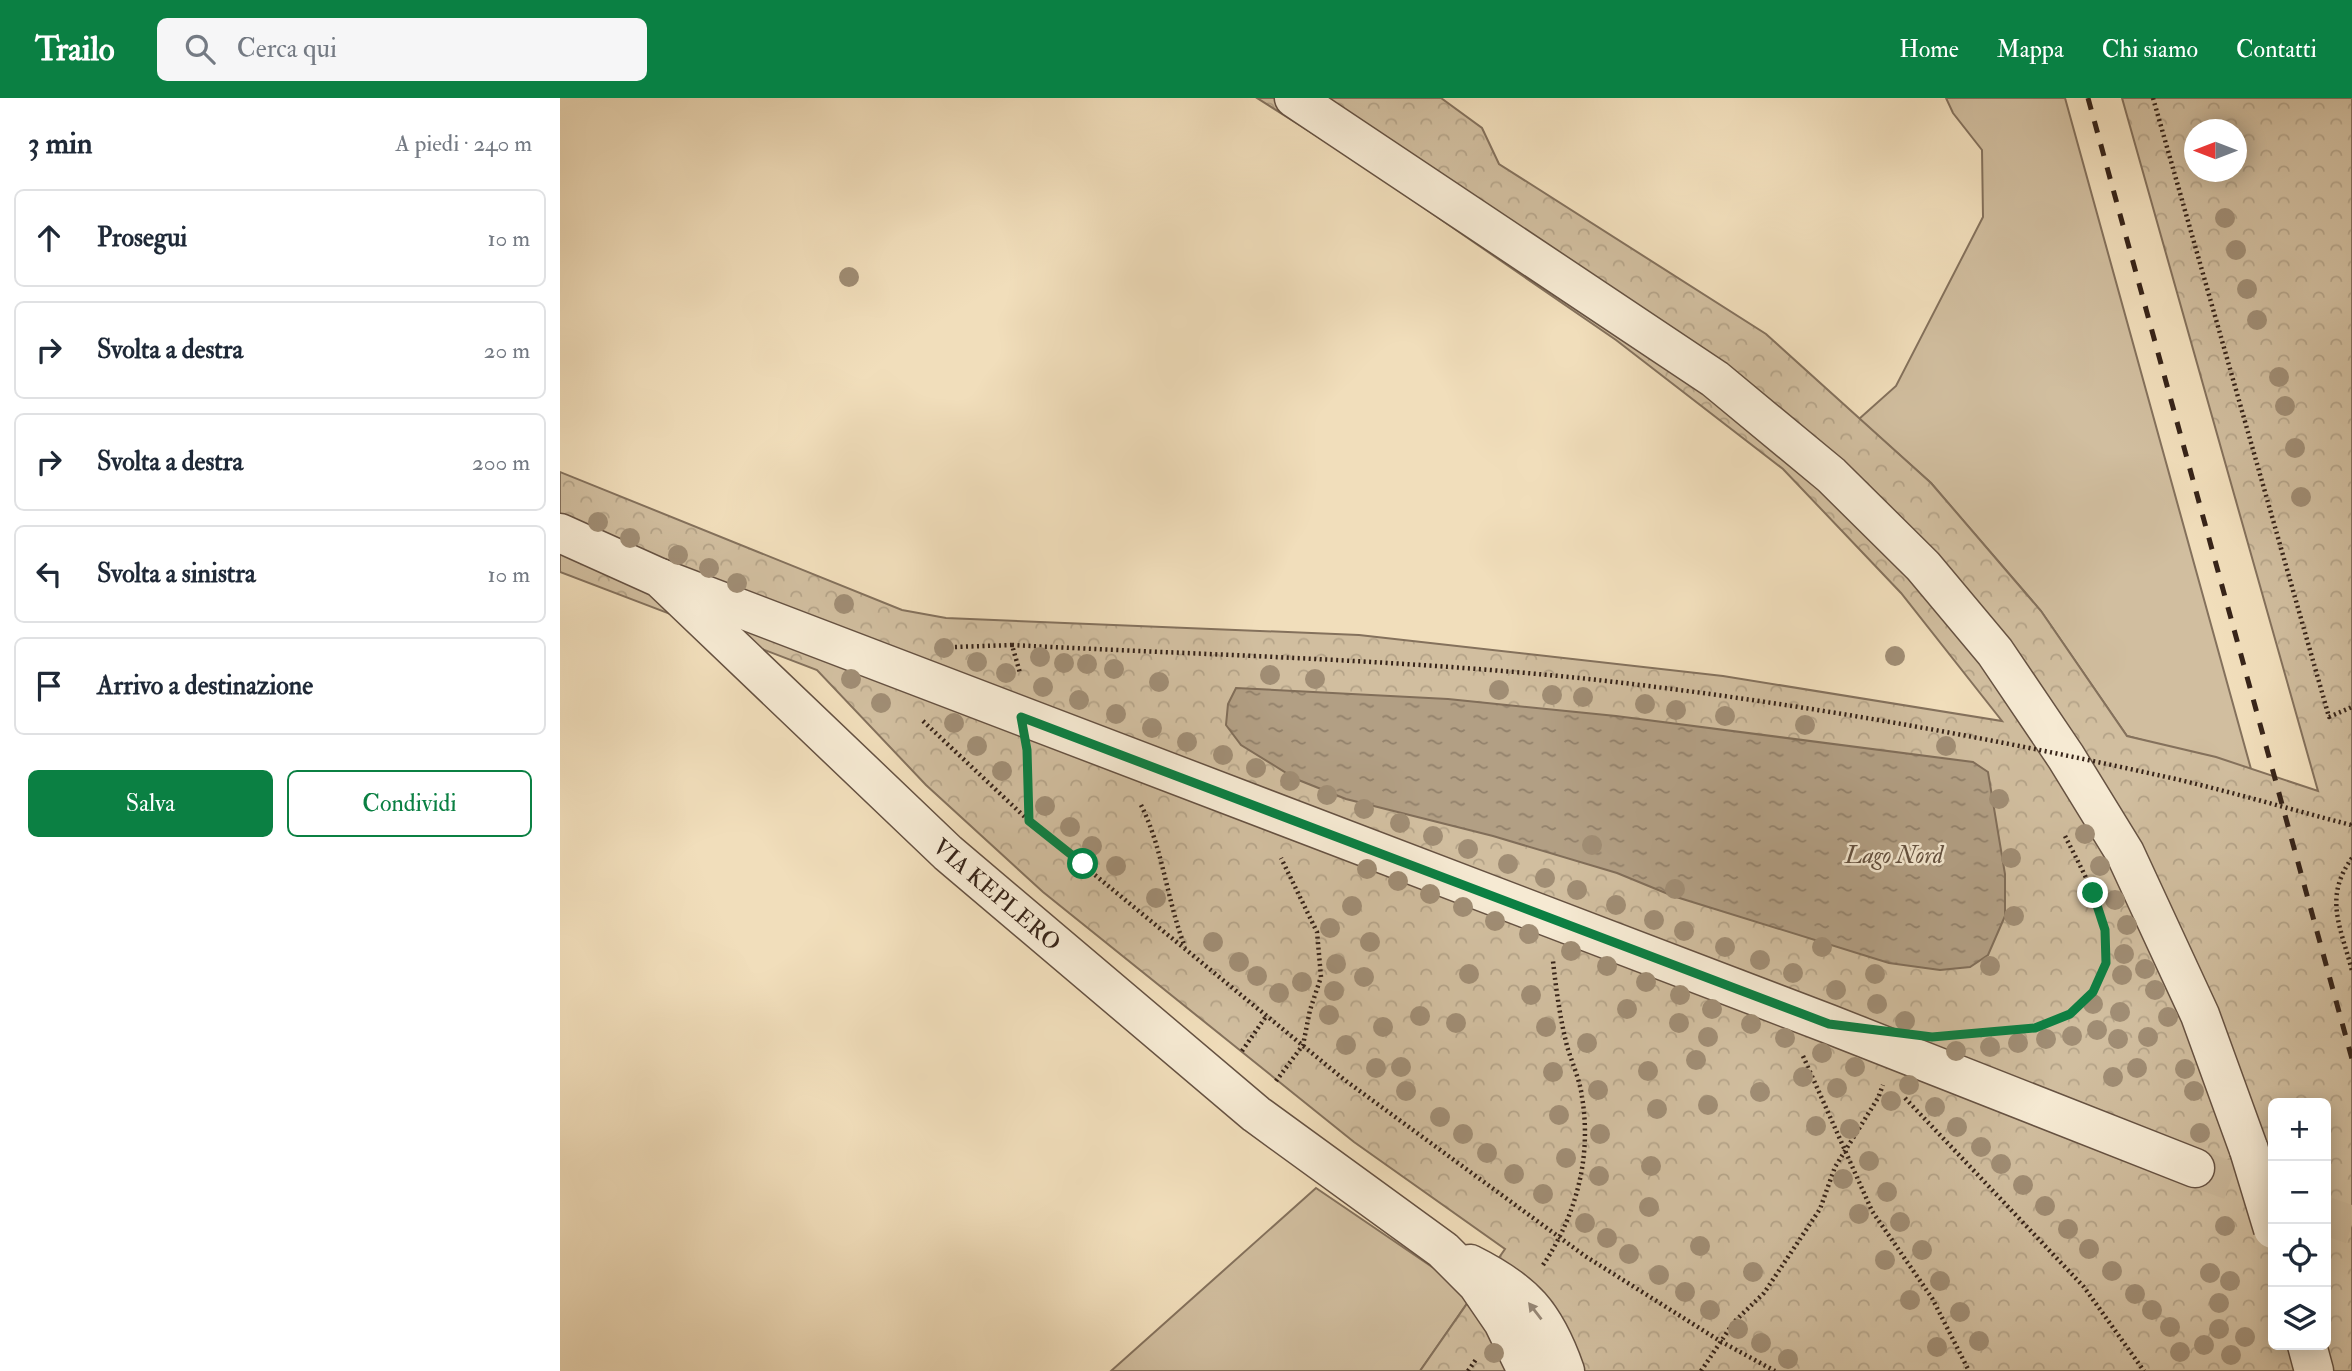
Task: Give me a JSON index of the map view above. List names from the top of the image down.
{
  "streets": {
    "street": ["VIA KEPLERO"]
  },
  "water": ["Lago Nord"],
  "north": "left",
  "page": {
    "header": "Trailo",
    "search": "Cerca qui",
    "nav": [
      "Home",
      "Mappa",
      "Chi siamo",
      "Contatti"
    ],
    "heading": ["3 min", "A piedi · 240 m"],
    "list": [
      ["Prosegui", "10 m"],
      ["Svolta a destra", "20 m"],
      ["Svolta a destra", "200 m"],
      ["Svolta a sinistra", "10 m"],
      "Arrivo a destinazione"
    ],
    "buttons": ["Salva", "Condividi"],
    "map_buttons": ["+", "−"]
  }
}
